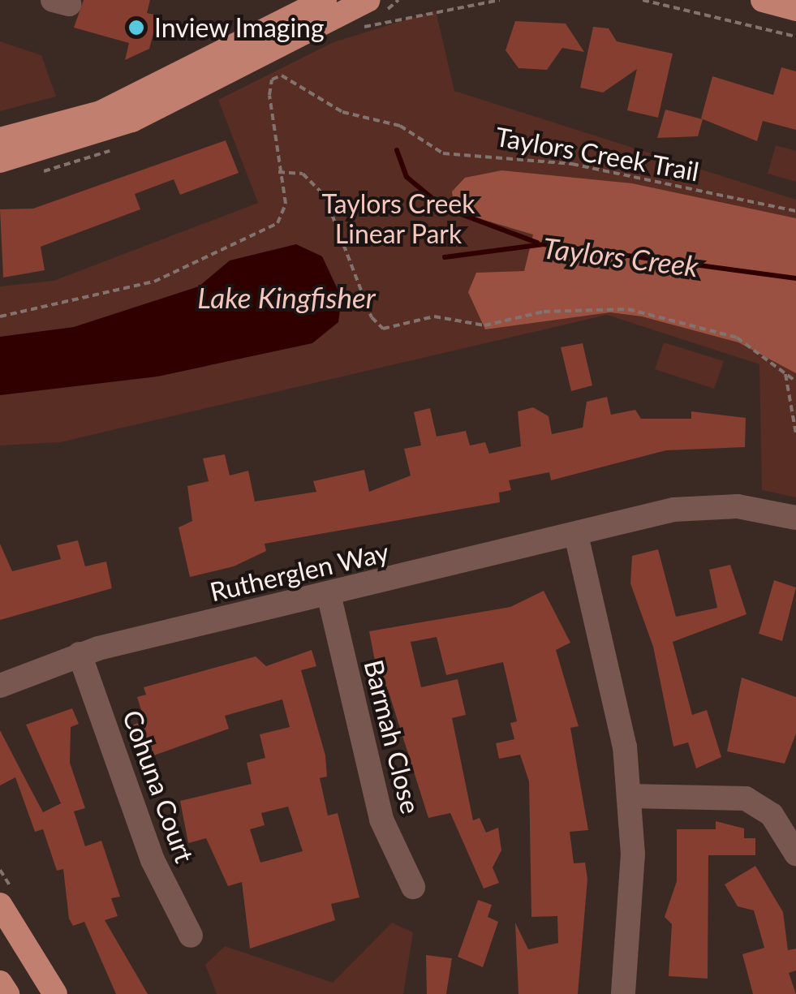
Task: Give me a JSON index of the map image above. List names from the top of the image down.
{
  "streets": {
    "street": ["Rutherglen Way", "Barmah Close", "Cohuna Court"],
    "path": ["Taylors Creek Trail"]
  },
  "crossings": [
    ["Rutherglen Way", "Barmah Close"],
    ["Rutherglen Way", "Cohuna Court"]
  ],
  "water": ["Taylors Creek", "Lake Kingfisher"],
  "parks": ["Taylors Creek Linear Park"],
  "places": ["Inview Imaging"]
}
